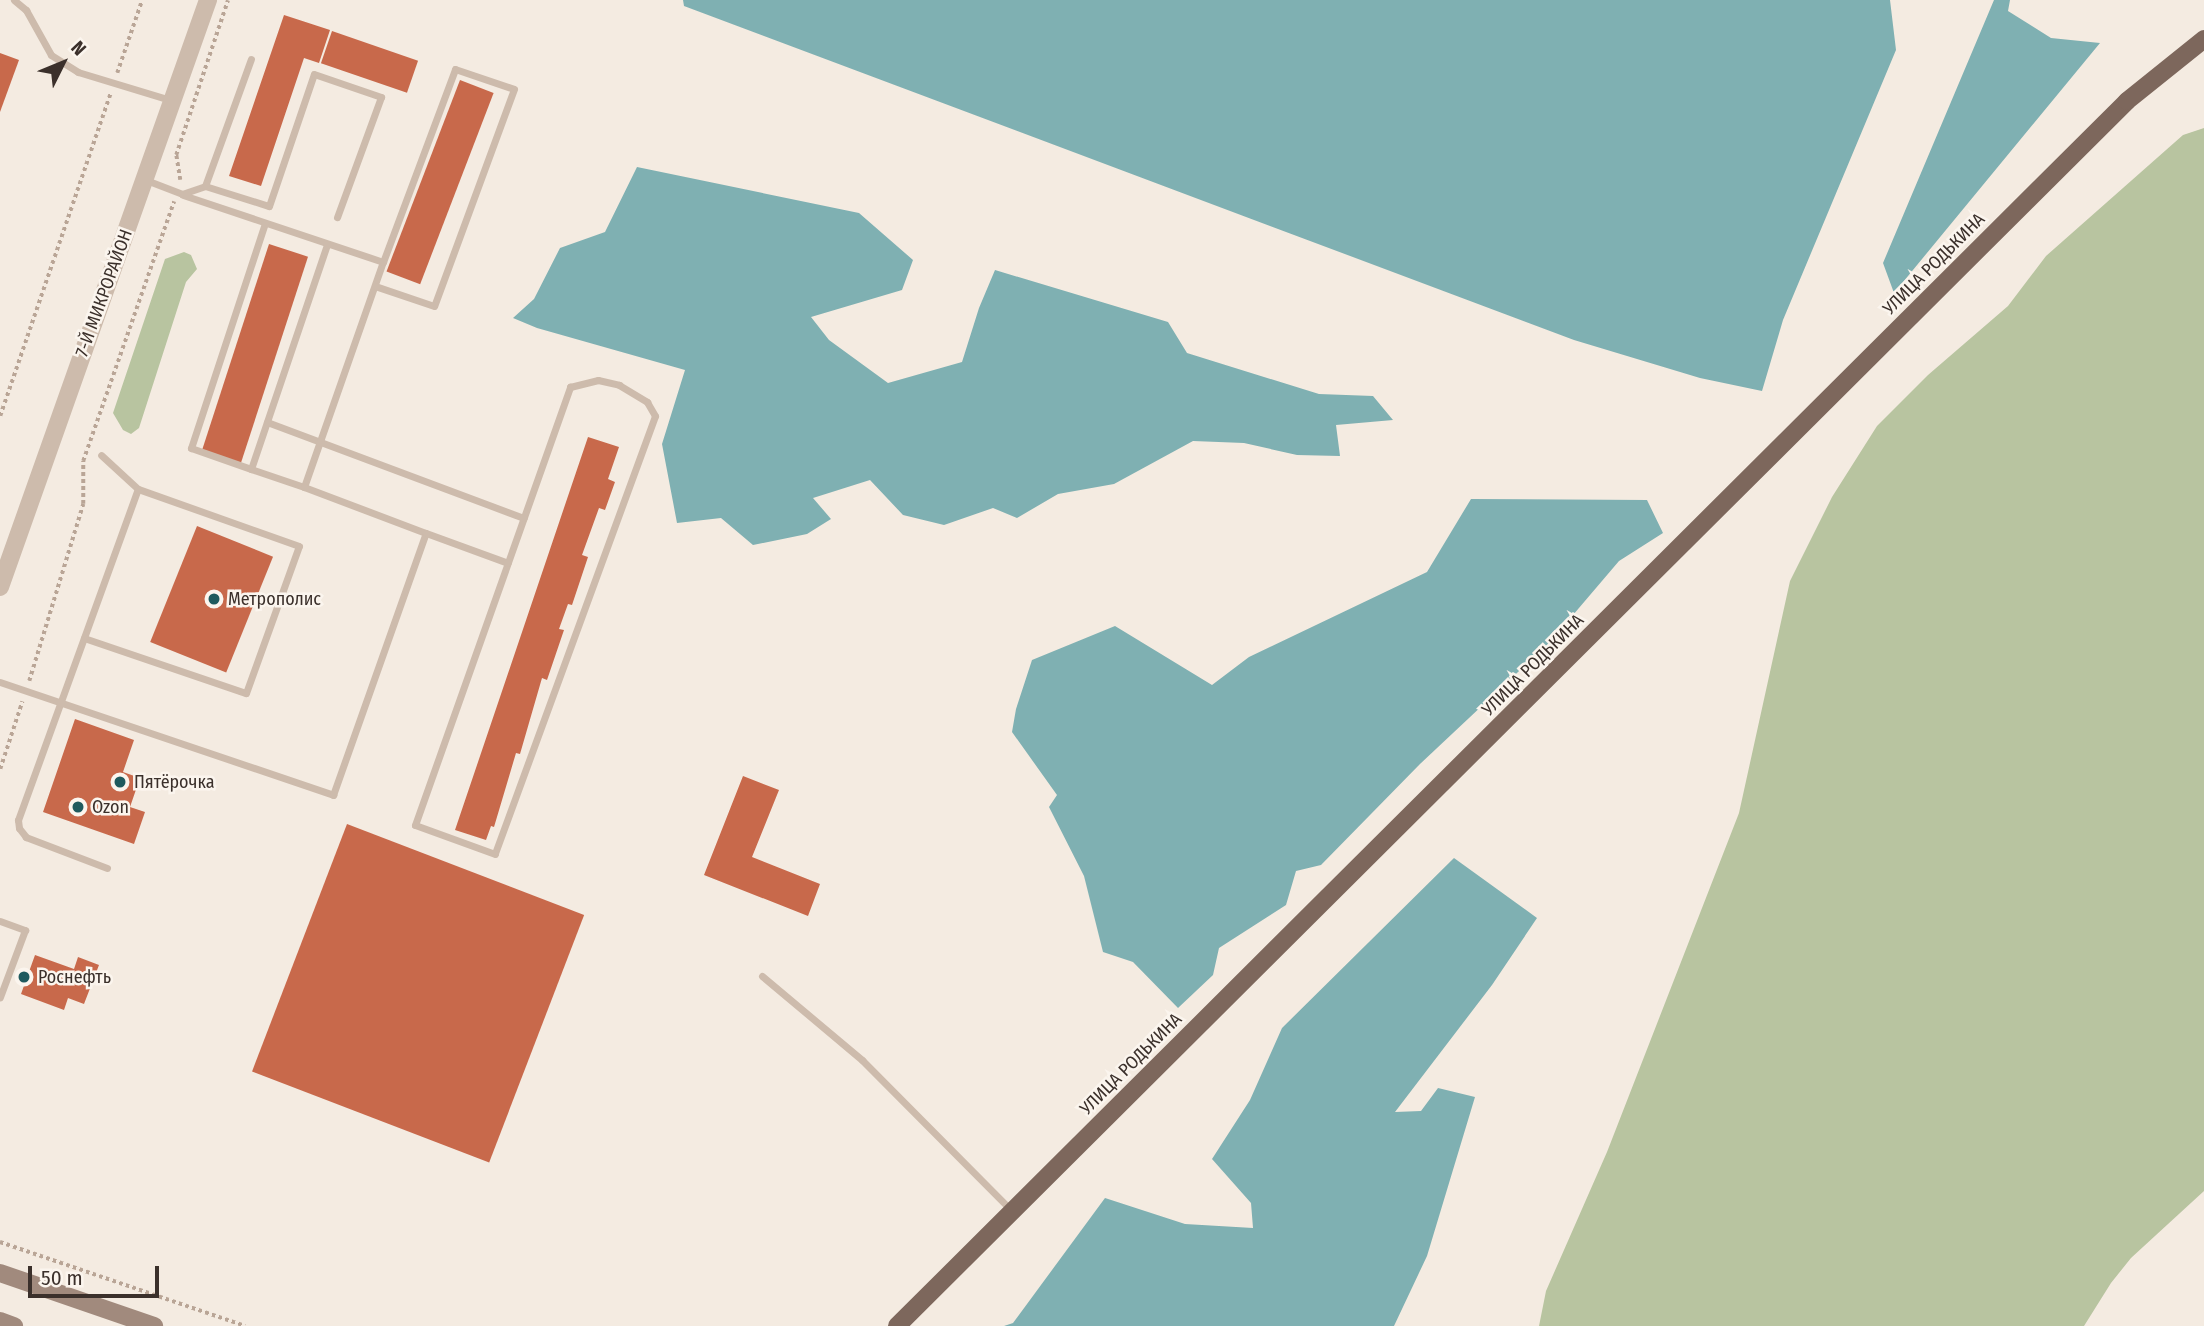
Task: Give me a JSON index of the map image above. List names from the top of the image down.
{
  "streets": {
    "main road": ["УЛИЦА РОДЬКИНА"],
    "street": ["7-Й МИКРОРАЙОН"]
  },
  "places": [
    "Метрополис",
    "Пятёрочка",
    "Ozon",
    "Роснефть"
  ],
  "scale_bar": "50 m",
  "north": "top right"
}
